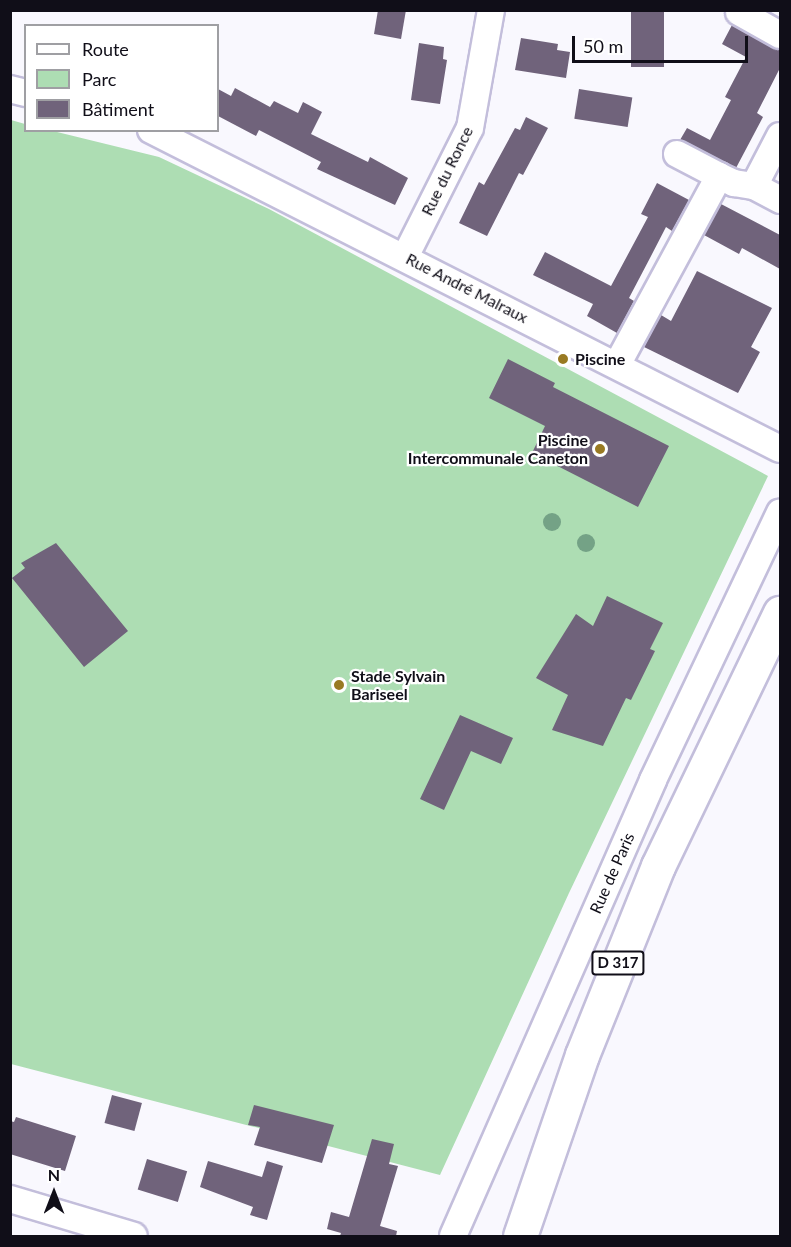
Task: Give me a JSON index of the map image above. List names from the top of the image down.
{
  "streets": {
    "main road": ["D 317"],
    "street": ["Rue du Ronce", "Rue André Malraux", "Rue de Paris"]
  },
  "crossings": [
    ["Rue du Ronce", "Rue André Malraux"]
  ],
  "places": ["Piscine", "Piscine Intercommunale Caneton", "Stade Sylvain Bariseel"],
  "legend": ["Route", "Parc", "Bâtiment"],
  "scale_bar": "50 m",
  "north": "top"
}
